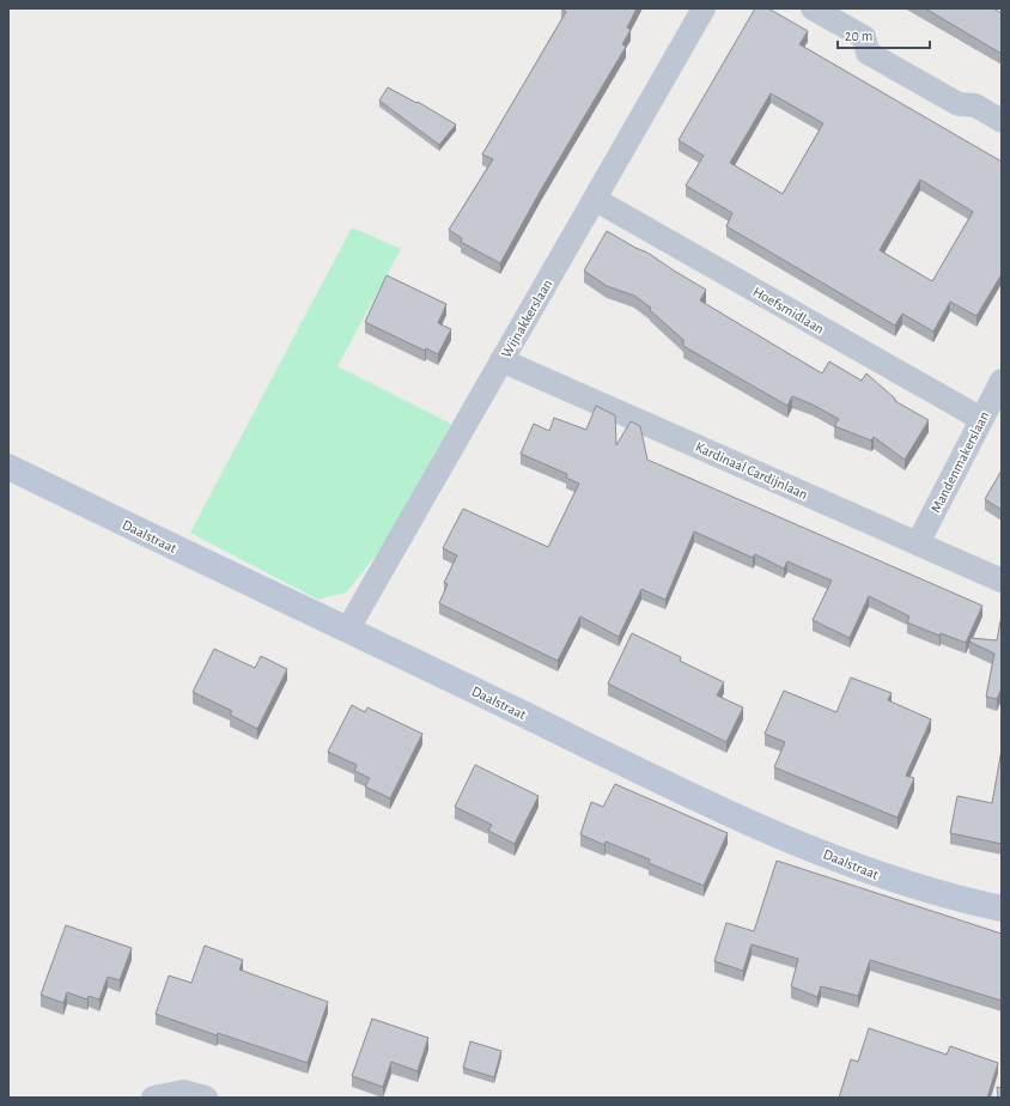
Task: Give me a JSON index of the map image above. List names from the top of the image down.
{
  "streets": {
    "street": [
      "Hoefsmidlaan",
      "Wijnakkerslaan",
      "Mandenmakerslaan",
      "Kardinaal Cardijnlaan",
      "Daalstraat"
    ]
  },
  "crossings": [
    ["Hoefsmidlaan", "Wijnakkerslaan"],
    ["Hoefsmidlaan", "Mandenmakerslaan"],
    ["Wijnakkerslaan", "Kardinaal Cardijnlaan"],
    ["Wijnakkerslaan", "Daalstraat"],
    ["Mandenmakerslaan", "Kardinaal Cardijnlaan"]
  ],
  "scale_bar": "20 m"
}
